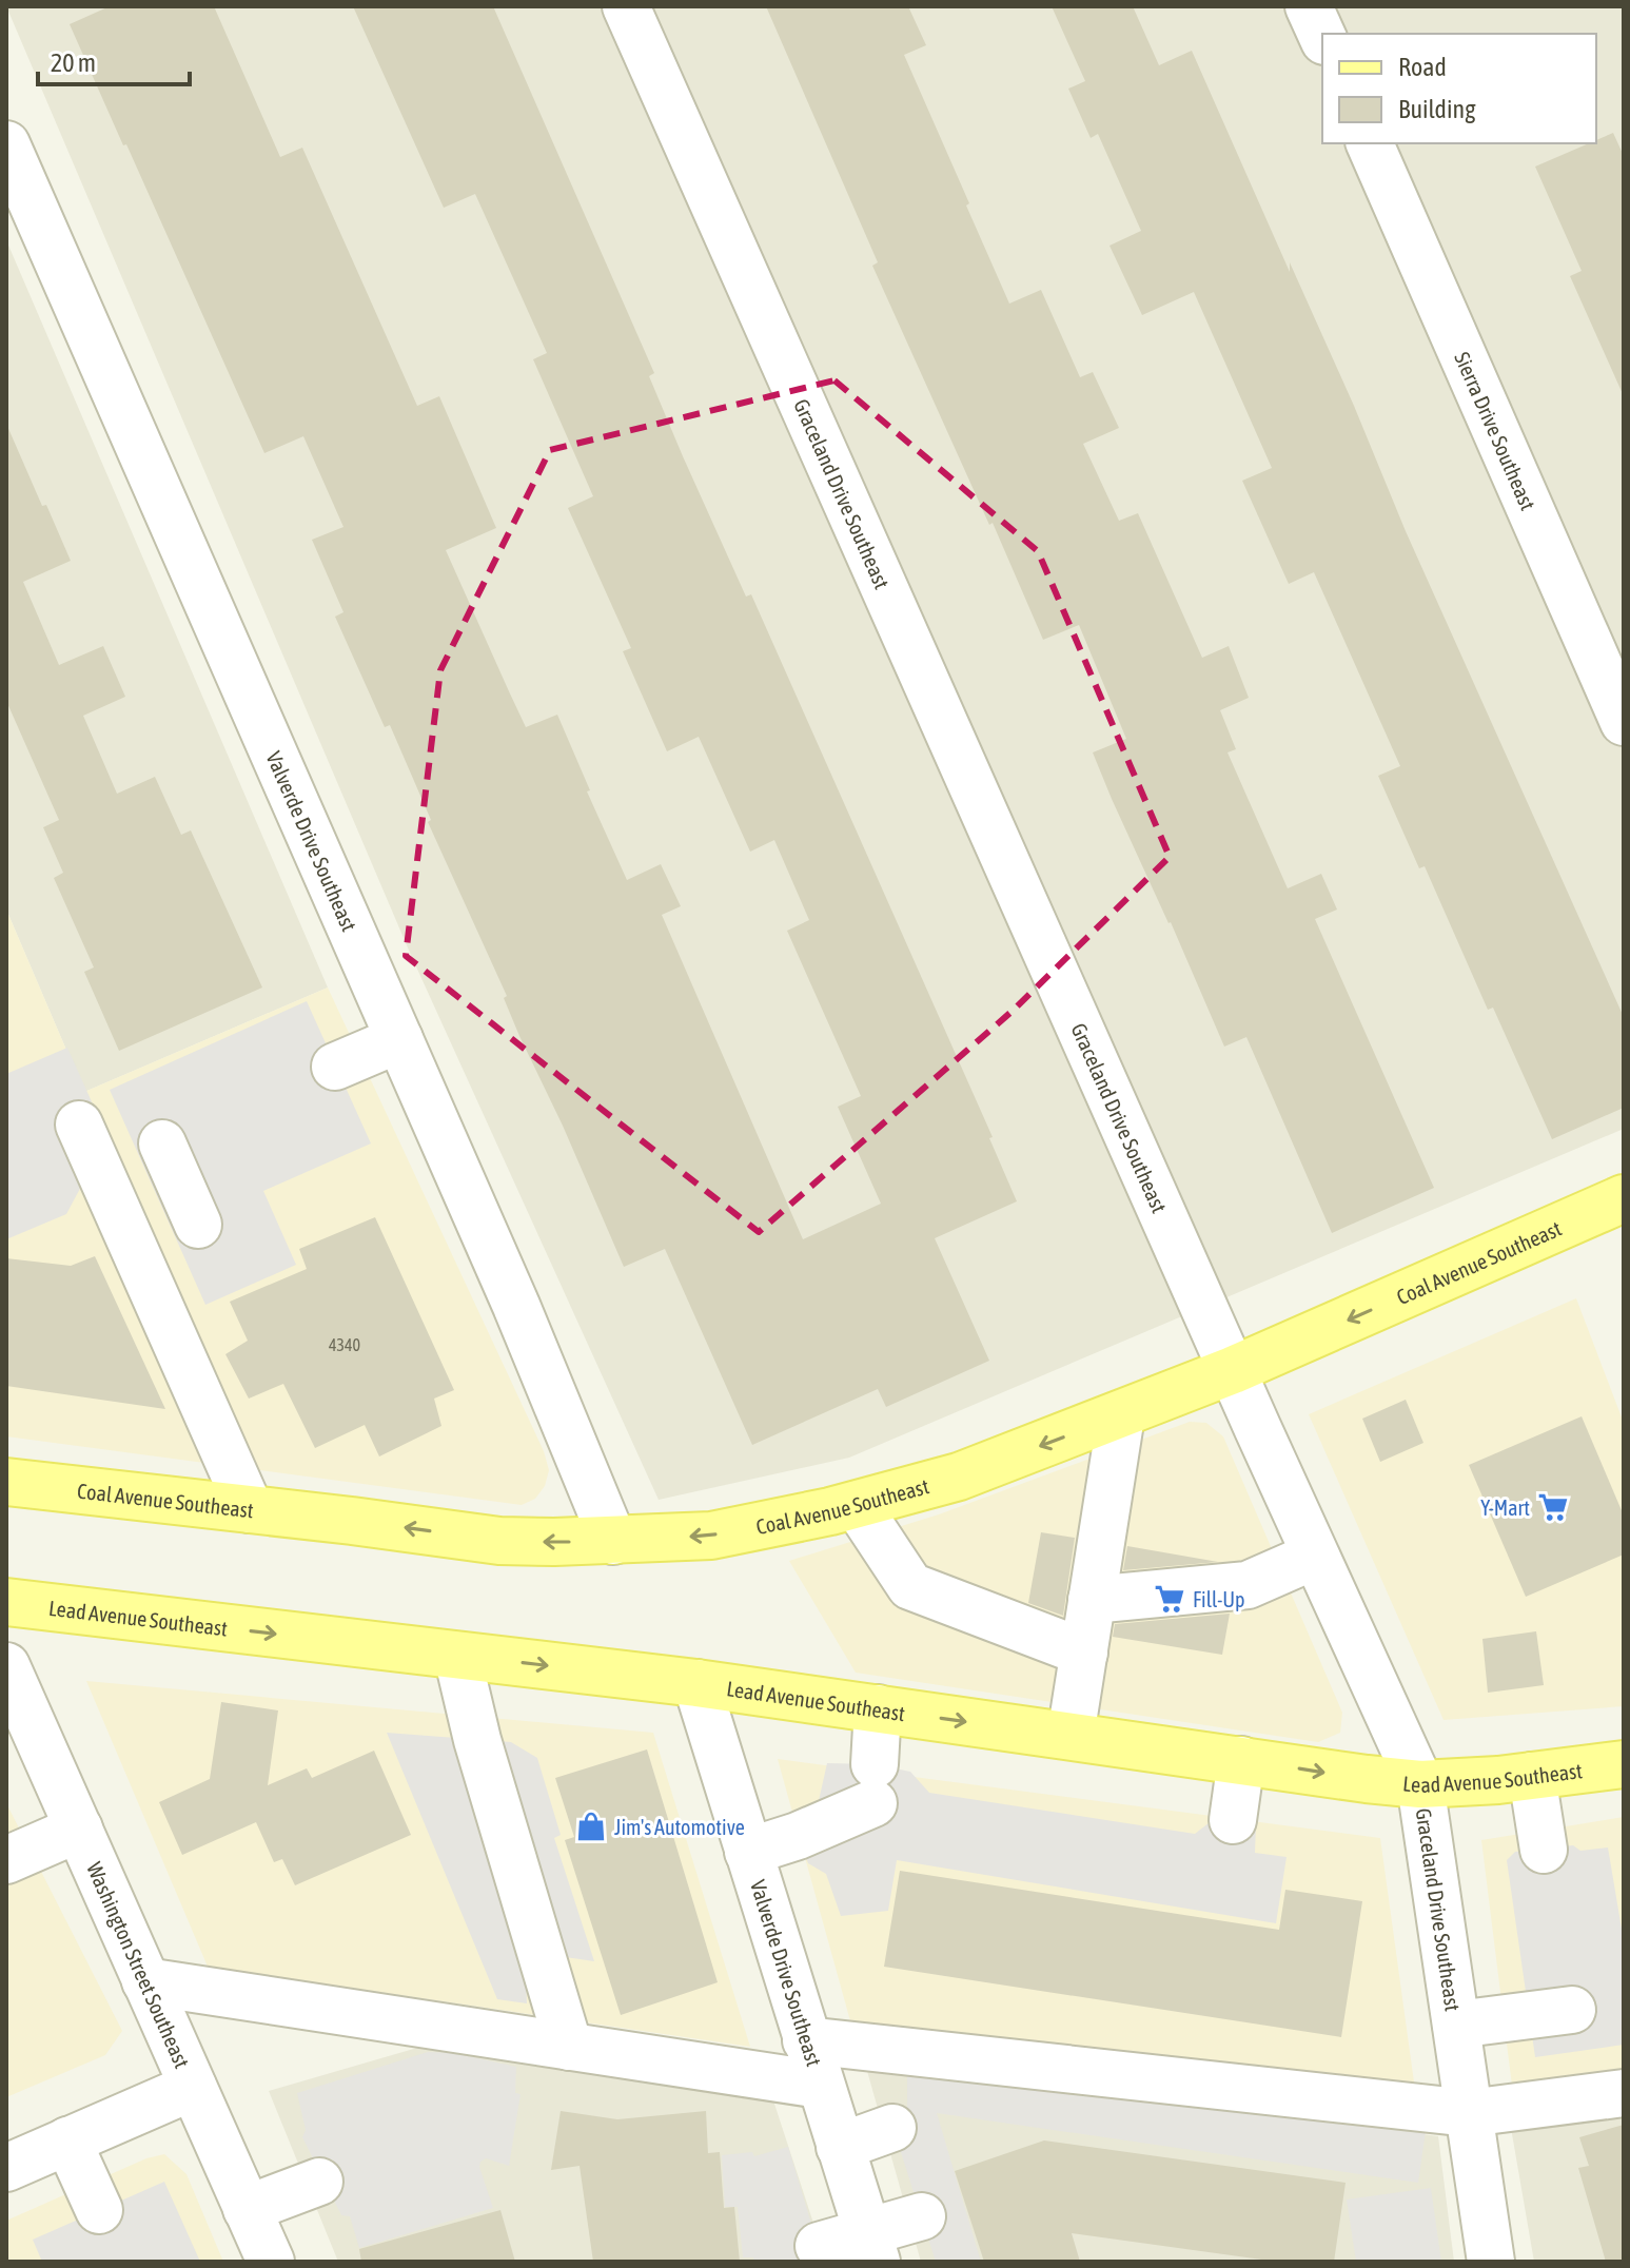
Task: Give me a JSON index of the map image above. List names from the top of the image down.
{
  "streets": {
    "main road": ["Coal Avenue Southeast", "Lead Avenue Southeast"],
    "street": [
      "Sierra Drive Southeast",
      "Graceland Drive Southeast",
      "Valverde Drive Southeast",
      "Washington Street Southeast"
    ]
  },
  "crossings": [
    ["Graceland Drive Southeast", "Coal Avenue Southeast"],
    ["Graceland Drive Southeast", "Lead Avenue Southeast"],
    ["Valverde Drive Southeast", "Coal Avenue Southeast"],
    ["Valverde Drive Southeast", "Lead Avenue Southeast"]
  ],
  "one_way": ["Coal Avenue Southeast", "Lead Avenue Southeast"],
  "places": {
    "supermarket": ["Y-Mart", "Fill-Up"],
    "shop": ["Jim's Automotive"]
  },
  "house_numbers": ["4340"],
  "legend": ["Road", "Building"],
  "scale_bar": "20 m"
}
